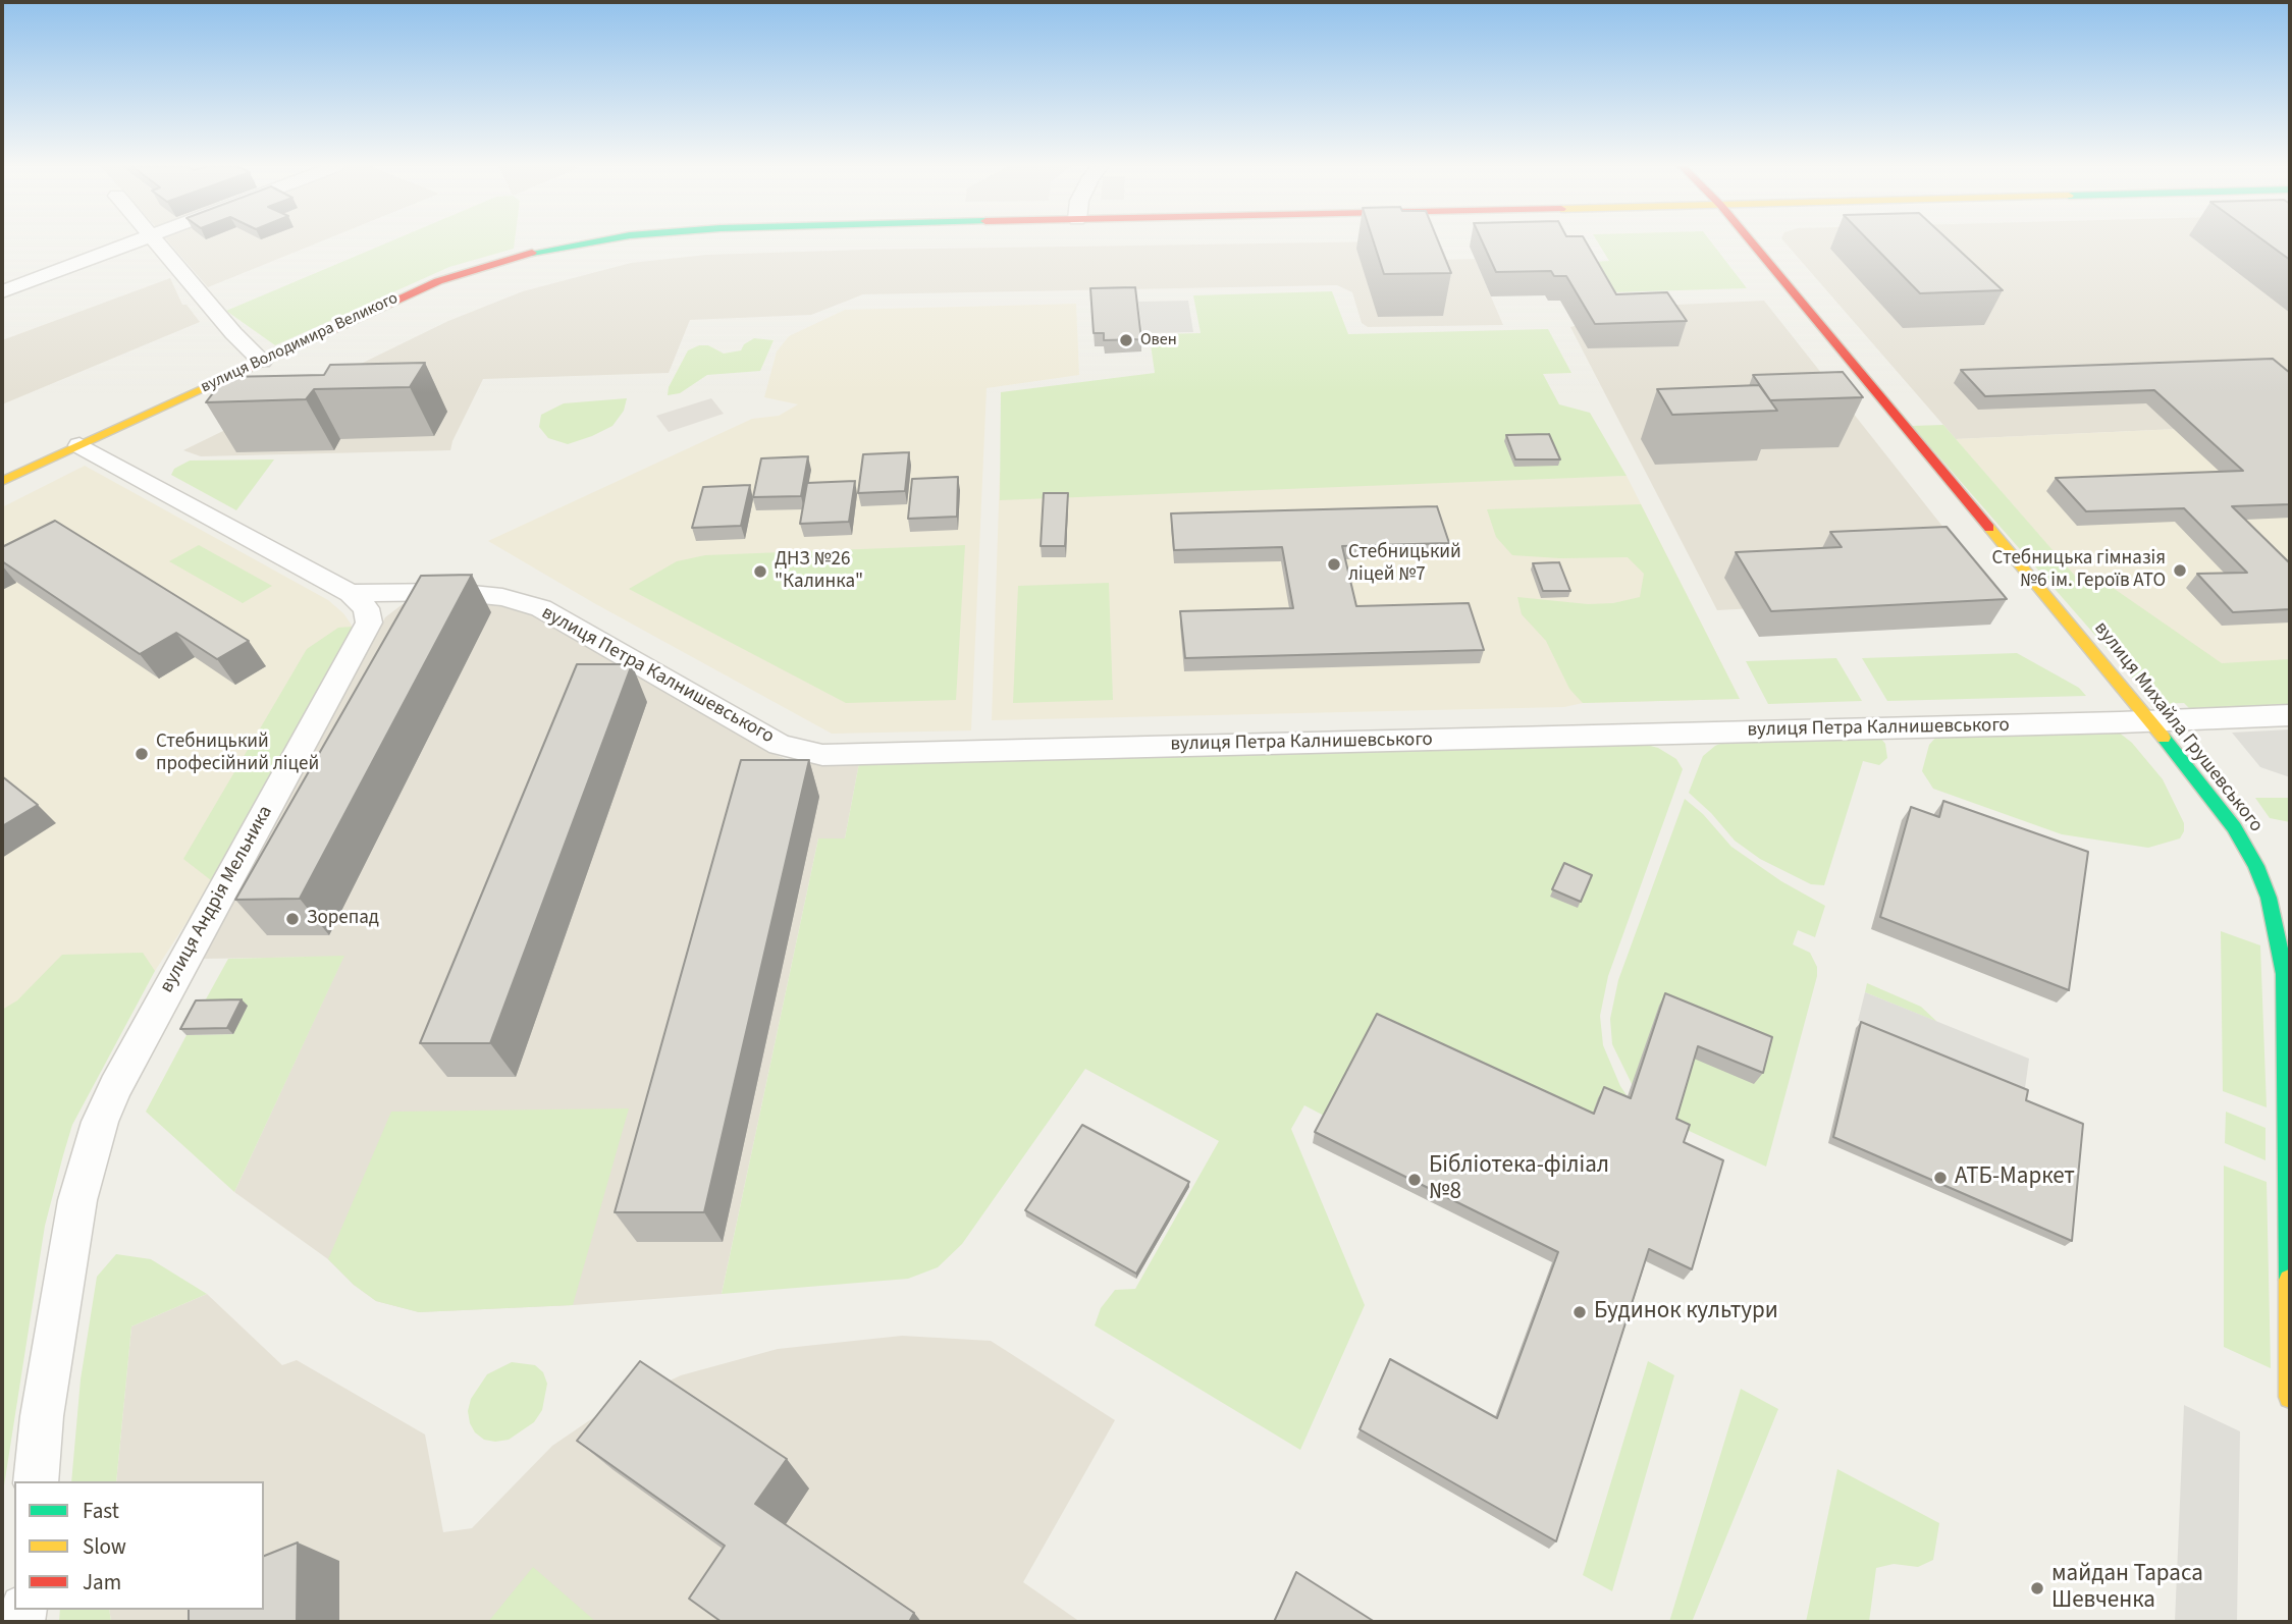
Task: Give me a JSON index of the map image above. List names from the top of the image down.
{
  "streets": {
    "street": [
      "вулиця Володимира Великого",
      "вулиця Петра Калнишевського",
      "вулиця Михайла Грушевського",
      "вулиця Андрія Мельника"
    ]
  },
  "crossings": [
    ["вулиця Володимира Великого", "вулиця Андрія Мельника"],
    ["вулиця Петра Калнишевського", "вулиця Михайла Грушевського"],
    ["вулиця Петра Калнишевського", "вулиця Андрія Мельника"]
  ],
  "places": [
    "Овен",
    "Стебницький ліцей №7",
    "Стебницька гімназія №6 ім. Героїв АТО",
    "ДНЗ №26 \"Калинка\"",
    "Стебницький професійний ліцей",
    "Зорепад",
    "АТБ-Маркет",
    "Бібліотека-філіал №8",
    "Будинок культури",
    "майдан Тараса Шевченка"
  ],
  "legend": ["Fast", "Slow", "Jam"]
}
